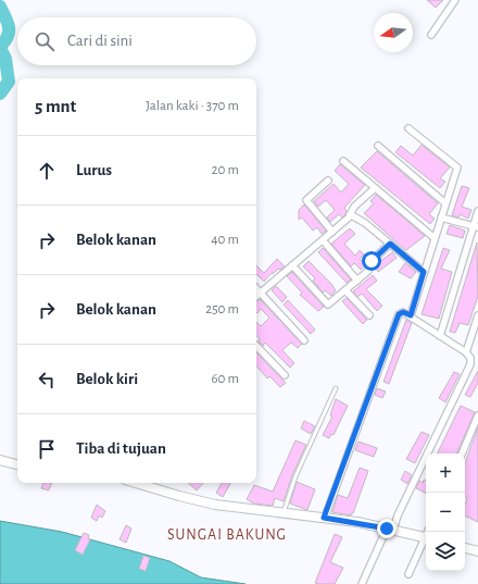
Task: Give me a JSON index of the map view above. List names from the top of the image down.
{
  "districts": ["SUNGAI BAKUNG"],
  "north": "left",
  "page": {
    "search": "Cari di sini",
    "heading": ["5 mnt", "Jalan kaki · 370 m"],
    "list": [
      ["Lurus", "20 m"],
      ["Belok kanan", "40 m"],
      ["Belok kanan", "250 m"],
      ["Belok kiri", "60 m"],
      "Tiba di tujuan"
    ],
    "map_buttons": ["+", "−"]
  }
}
